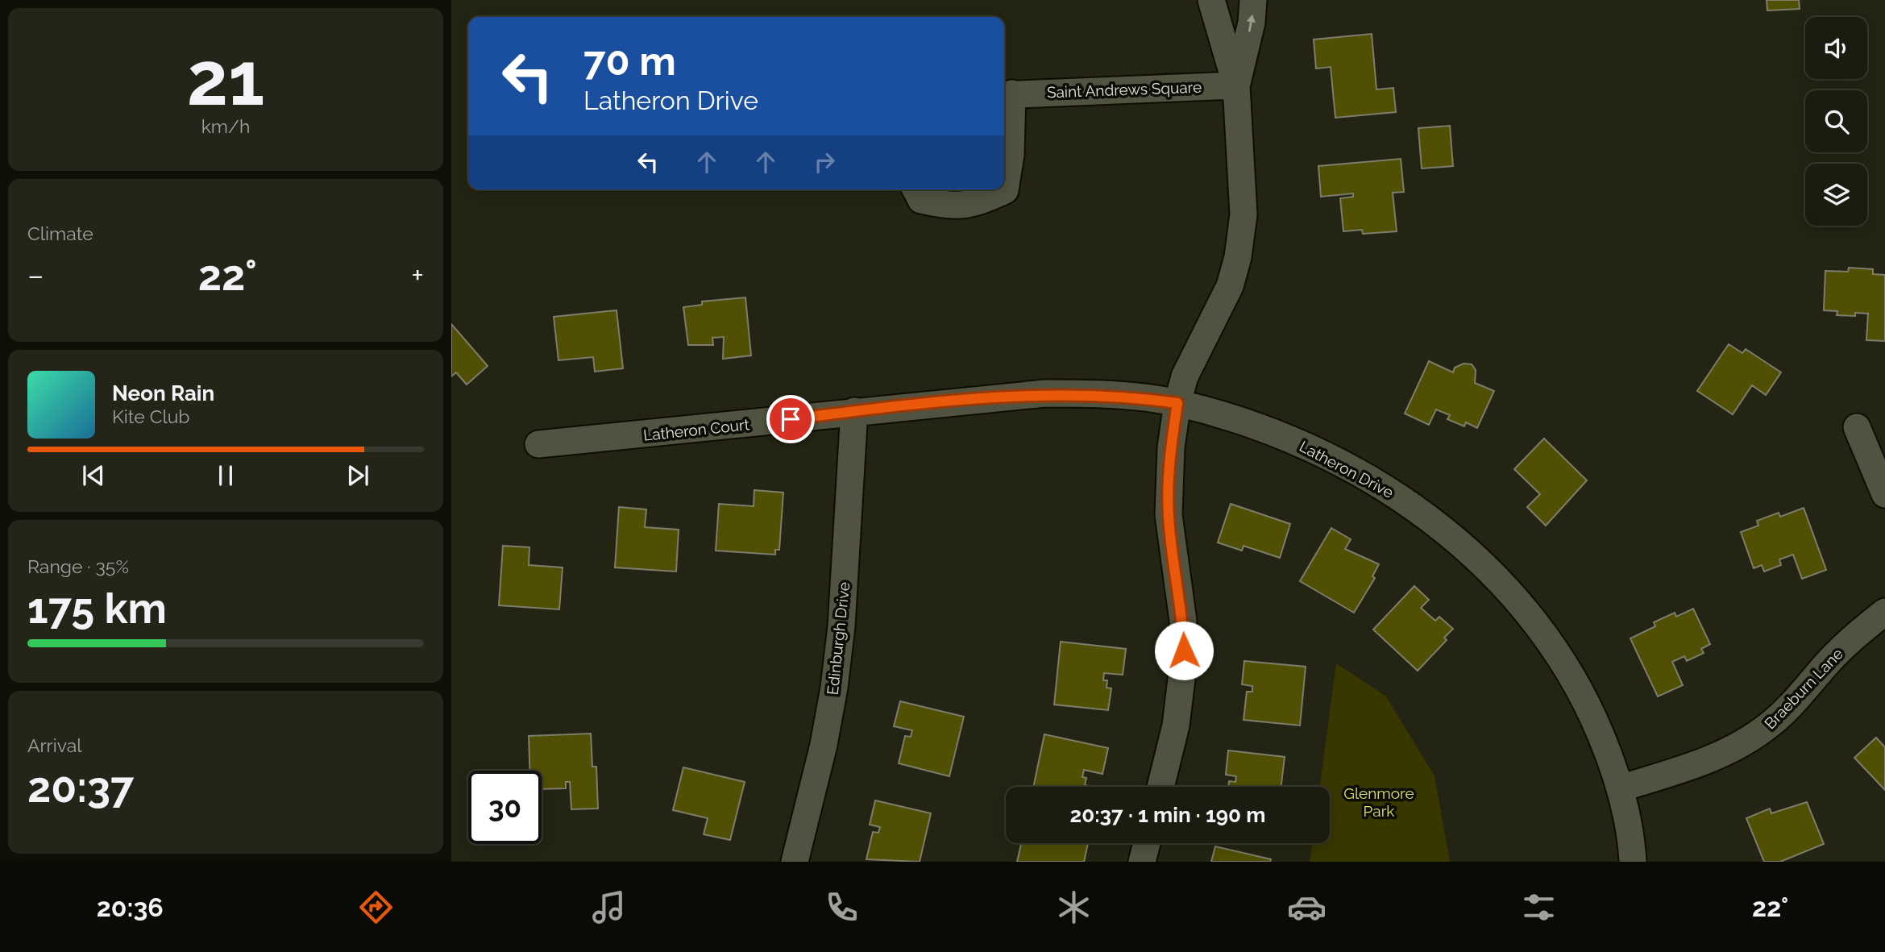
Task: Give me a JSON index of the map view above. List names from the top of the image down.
{
  "streets": {
    "street": [
      "Saint Andrews Square",
      "Latheron Court",
      "Latheron Drive",
      "Edinburgh Drive",
      "Braeburn Lane"
    ]
  },
  "crossings": [
    ["Latheron Court", "Latheron Drive"],
    ["Latheron Court", "Edinburgh Drive"],
    ["Latheron Drive", "Edinburgh Drive"],
    ["Latheron Drive", "Braeburn Lane"]
  ],
  "parks": ["Glenmore Park"],
  "page": {
    "tile": [
      ["21", "km/h"],
      "Climate",
      ["Range · 35%", "175 km"],
      ["Arrival", "20:37"]
    ],
    "turn": ["70 m", "Latheron Drive"],
    "heat": ["−", "22°", "+"],
    "song": ["Neon Rain", "Kite Club"],
    "limit": "30",
    "trip": "20:37 · 1 min · 190 m",
    "tabs": ["20:36", "22°"]
  }
}
